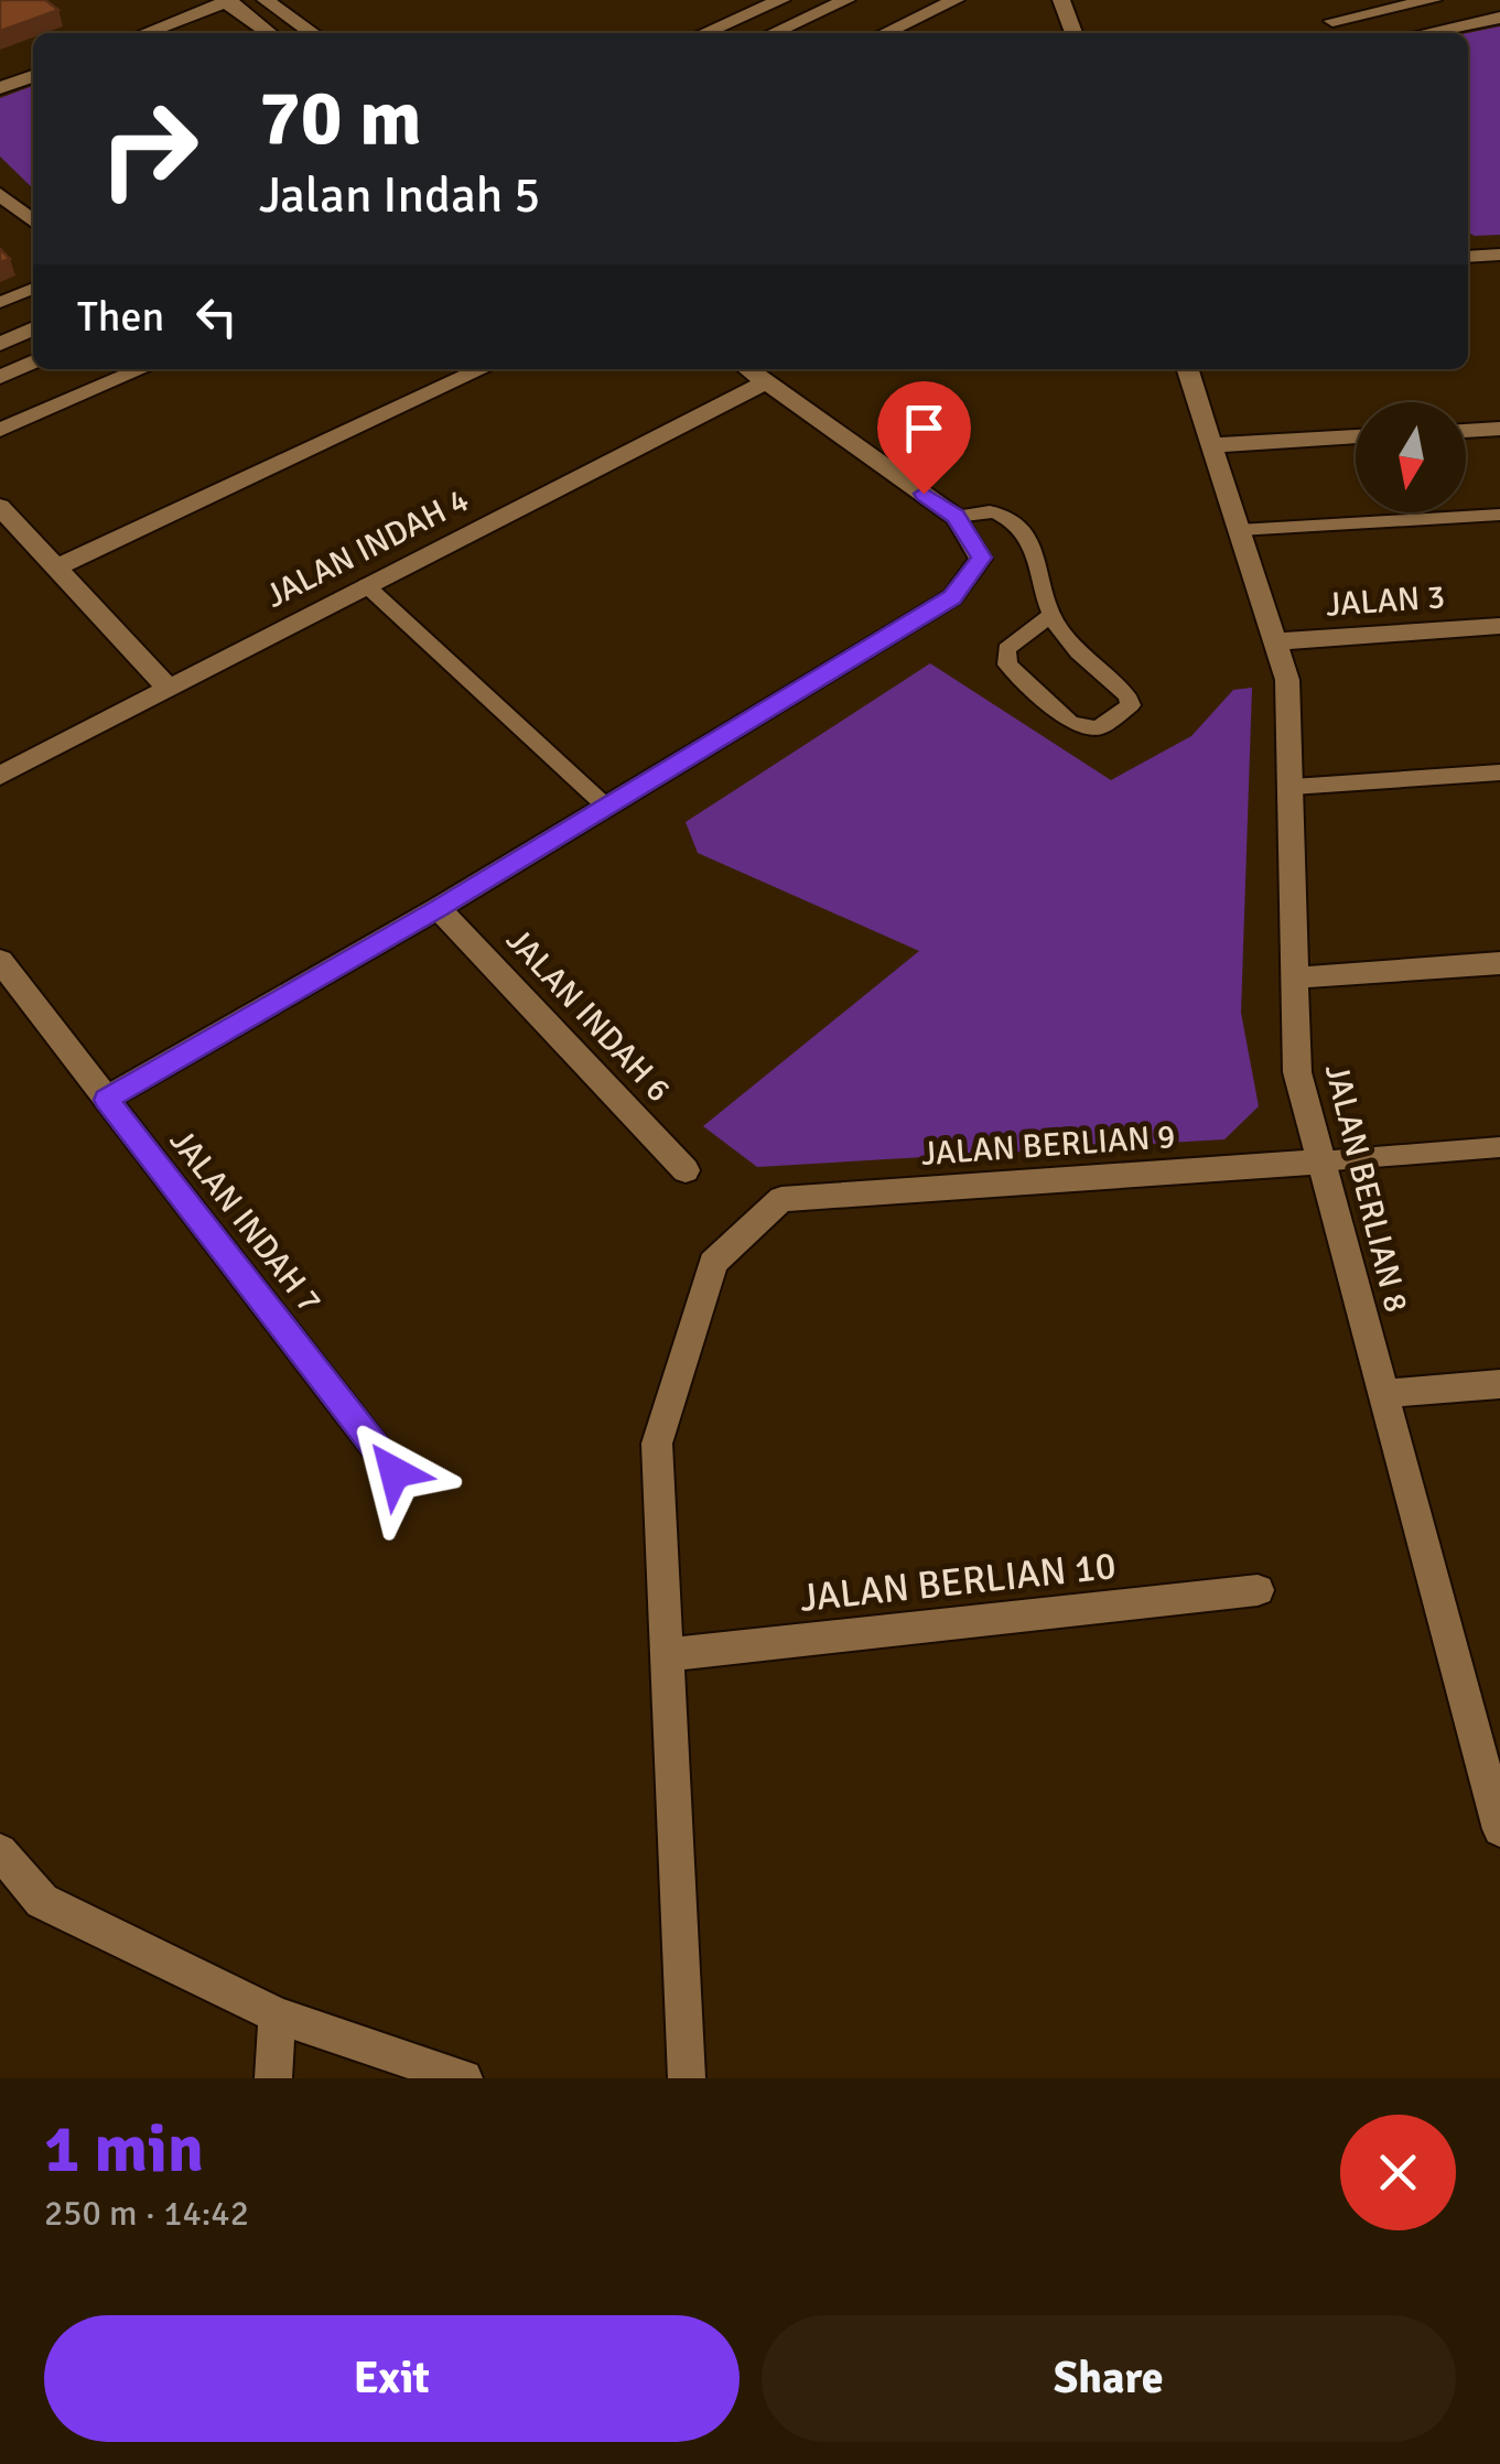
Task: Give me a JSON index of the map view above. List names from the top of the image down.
{
  "streets": {
    "street": [
      "JALAN INDAH 4",
      "JALAN 3",
      "JALAN INDAH 6",
      "JALAN BERLIAN 9",
      "JALAN BERLIAN 8",
      "JALAN INDAH 7",
      "JALAN BERLIAN 10"
    ]
  },
  "crossings": [
    ["JALAN 3", "JALAN BERLIAN 8"],
    ["JALAN BERLIAN 9", "JALAN BERLIAN 8"],
    ["JALAN BERLIAN 9", "JALAN BERLIAN 10"]
  ],
  "north": "bottom",
  "page": {
    "turn": ["70 m", "Jalan Indah 5"],
    "then": "Then",
    "heading": ["1 min", "250 m · 14:42"],
    "buttons": ["Exit", "Share"]
  }
}
